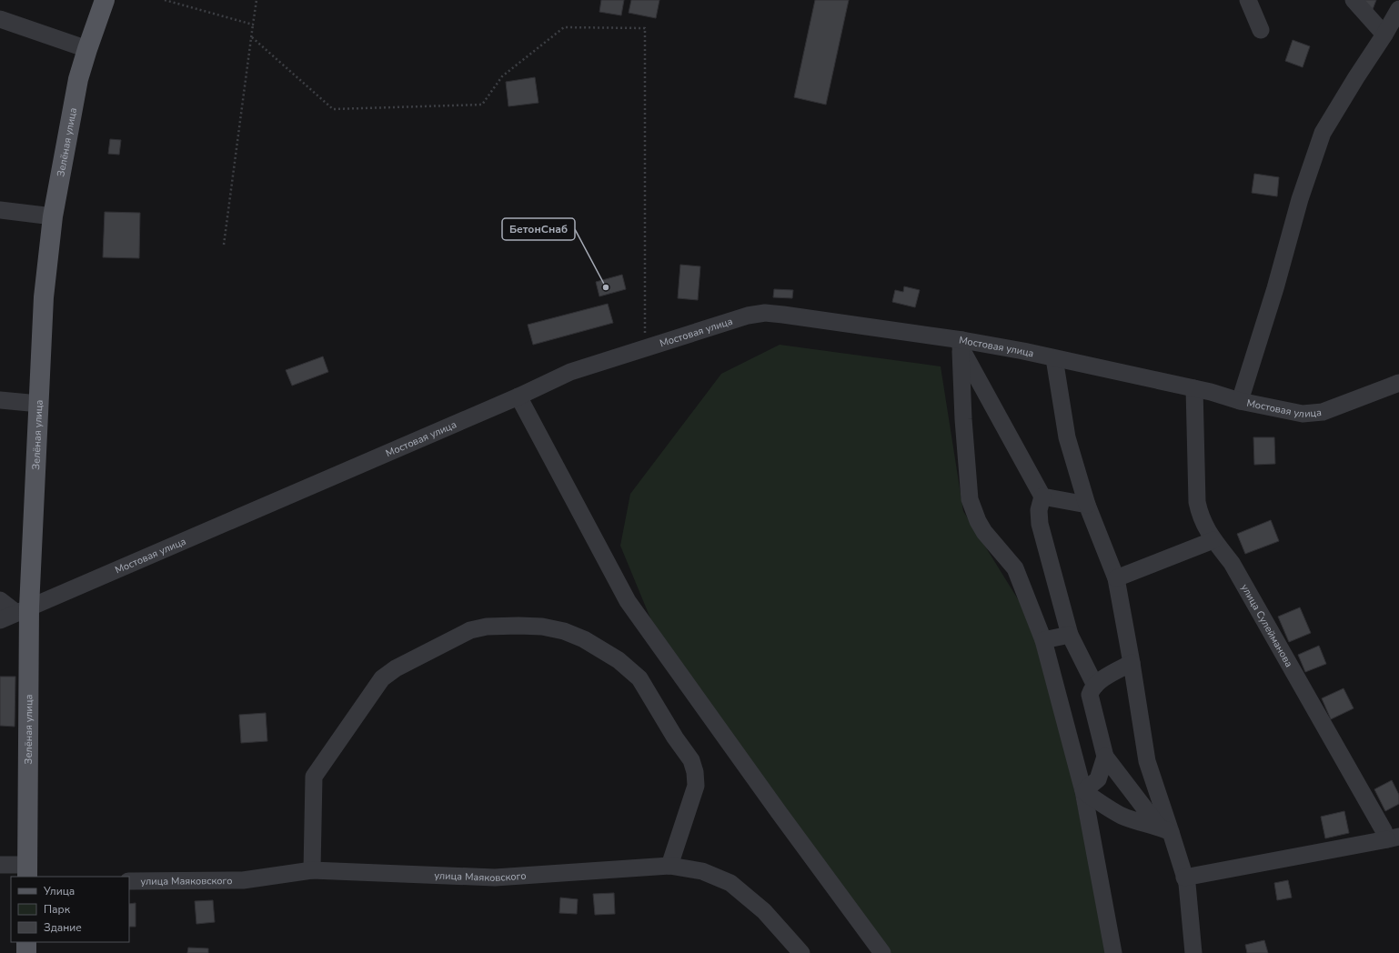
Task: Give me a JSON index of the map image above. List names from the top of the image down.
{
  "streets": {
    "main road": ["Зелёная улица"],
    "street": ["Мостовая улица", "улица Сулейманова", "улица Маяковского"]
  },
  "crossings": [
    ["Зелёная улица", "Мостовая улица"],
    ["Мостовая улица", "улица Сулейманова"]
  ],
  "places": ["БетонСнаб"],
  "legend": ["Улица", "Парк", "Здание"]
}
